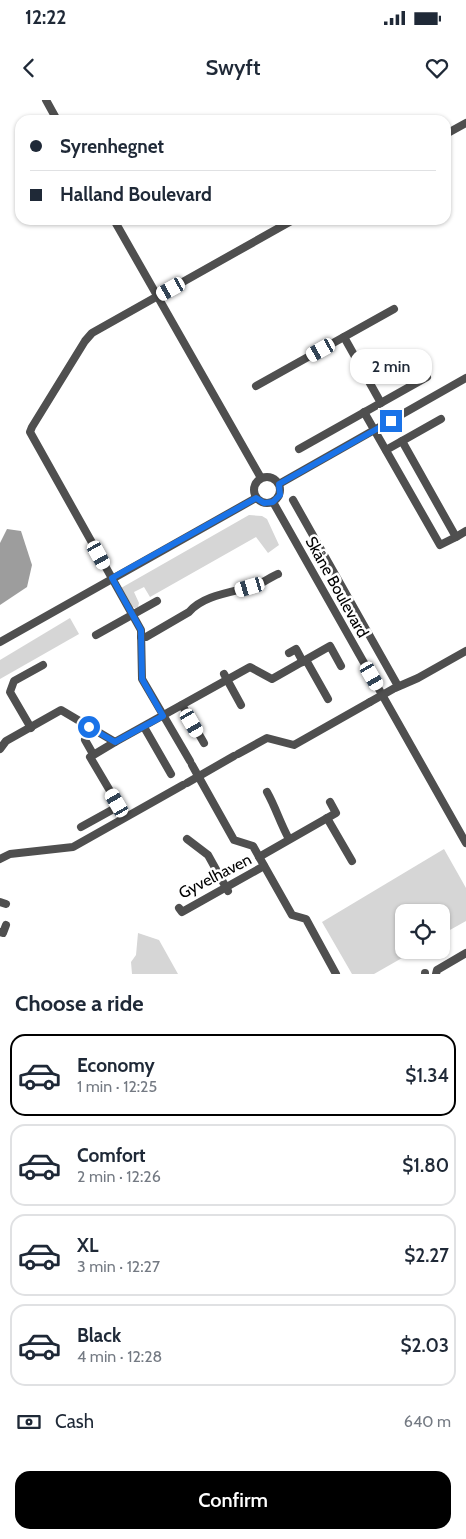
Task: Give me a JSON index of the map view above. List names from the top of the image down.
{
  "streets": {
    "street": ["Skåne Boulevard", "Gyvelhaven"]
  },
  "page": {
    "status": "12:22",
    "header": "Swyft",
    "banner": ["Syrenhegnet", "Halland Boulevard"],
    "bubble": "2 min",
    "heading": "Choose a ride",
    "list": [
      {
        "name": "Economy",
        "note": "1 min · 12:25",
        "value": "$1.34"
      },
      {
        "name": "Comfort",
        "note": "2 min · 12:26",
        "value": "$1.80"
      },
      {
        "name": "XL",
        "note": "3 min · 12:27",
        "value": "$2.27"
      },
      {
        "name": "Black",
        "note": "4 min · 12:28",
        "value": "$2.03"
      }
    ],
    "pay": ["Cash", "640 m"],
    "buttons": "Confirm"
  }
}
